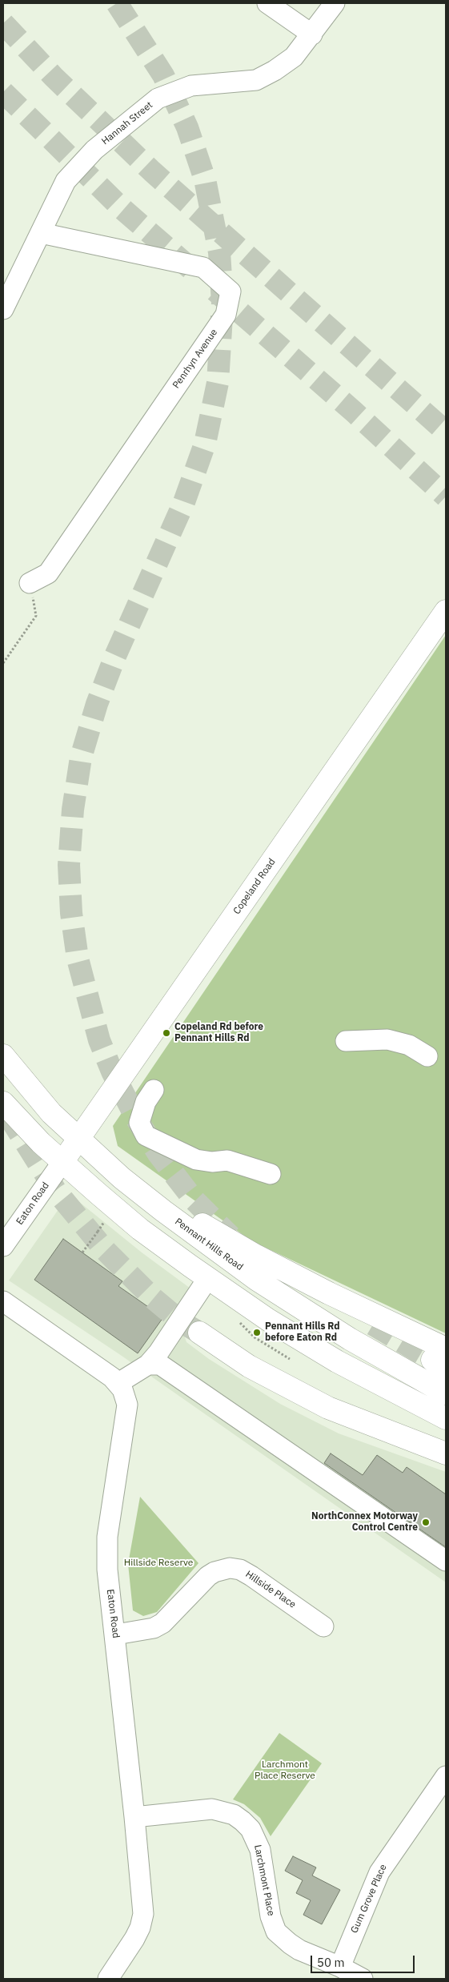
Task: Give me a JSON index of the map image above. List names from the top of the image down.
{
  "streets": {
    "main road": ["Copeland Road", "Pennant Hills Road"],
    "street": [
      "Hannah Street",
      "Penrhyn Avenue",
      "Eaton Road",
      "Hillside Place",
      "Larchmont Place",
      "Gum Grove Place"
    ]
  },
  "crossings": [
    ["Hannah Street", "Penrhyn Avenue"],
    ["Copeland Road", "Eaton Road"],
    ["Copeland Road", "Pennant Hills Road"],
    ["Eaton Road", "Hillside Place"],
    ["Eaton Road", "Larchmont Place"],
    ["Larchmont Place", "Gum Grove Place"]
  ],
  "parks": ["Hillside Reserve", "Larchmont Place Reserve"],
  "places": ["Copeland Rd before Pennant Hills Rd", "Pennant Hills Rd before Eaton Rd", "NorthConnex Motorway Control Centre"],
  "scale_bar": "50 m"
}
